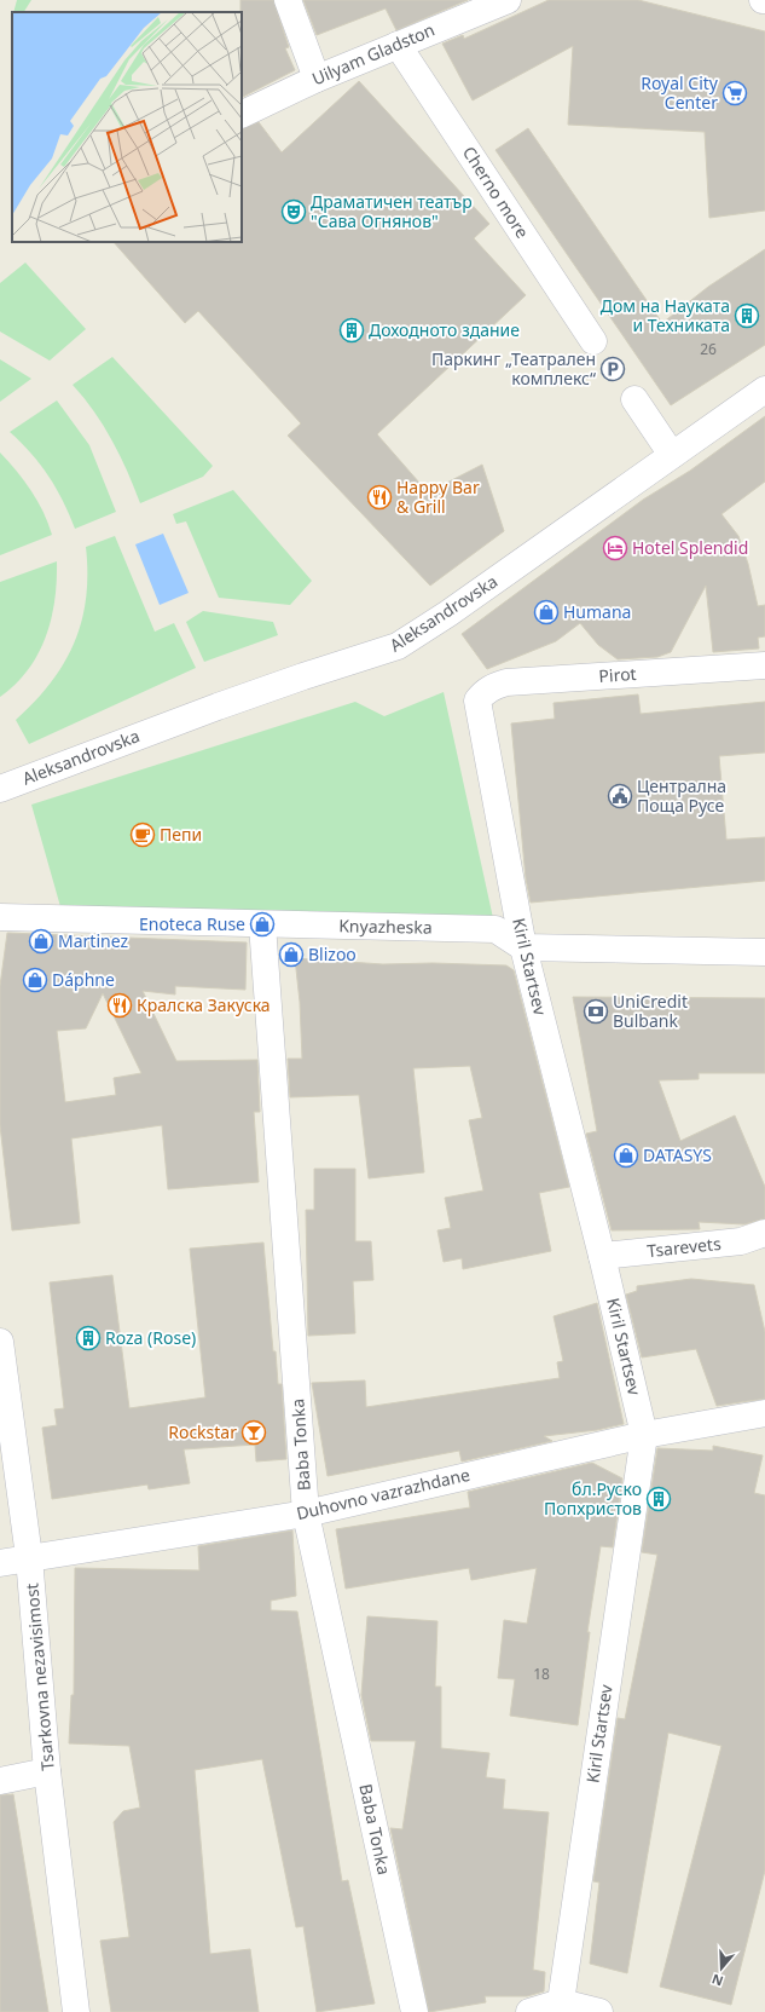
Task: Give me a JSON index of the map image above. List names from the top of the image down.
{
  "streets": {
    "street": [
      "Uilyam Gladston",
      "Cherno more",
      "Aleksandrovska",
      "Pirot",
      "Knyazheska",
      "Kiril Startsev",
      "Tsarevets",
      "Baba Tonka",
      "Duhovno vazrazhdane",
      "Tsarkovna nezavisimost"
    ]
  },
  "crossings": [
    ["Uilyam Gladston", "Cherno more"],
    ["Pirot", "Kiril Startsev"],
    ["Knyazheska", "Kiril Startsev"],
    ["Knyazheska", "Baba Tonka"],
    ["Kiril Startsev", "Tsarevets"],
    ["Kiril Startsev", "Duhovno vazrazhdane"],
    ["Baba Tonka", "Duhovno vazrazhdane"],
    ["Duhovno vazrazhdane", "Tsarkovna nezavisimost"]
  ],
  "places": {
    "supermarket": ["Royal City Center"],
    "theatre": ["Драматичен театър \"Сава Огнянов\""],
    "building": [
      "Дом на Науката и Техниката",
      "Доходното здание",
      "Roza (Rose)",
      "бл.Руско Попхристов"
    ],
    "parking": ["Паркинг „Театрален комплекс“"],
    "restaurant": ["Happy Bar & Grill", "Кралска Закуска"],
    "hotel": ["Hotel Splendid"],
    "shop": [
      "Humana",
      "Enoteca Ruse",
      "Martinez",
      "Blizoo",
      "Dáphne",
      "DATASYS"
    ],
    "public building": ["Централна Поща Русе"],
    "cafe": ["Пепи"],
    "bank": ["UniCredit Bulbank"],
    "bar": ["Rockstar"]
  },
  "house_numbers": ["26", "18"],
  "north": "bottom"
}
